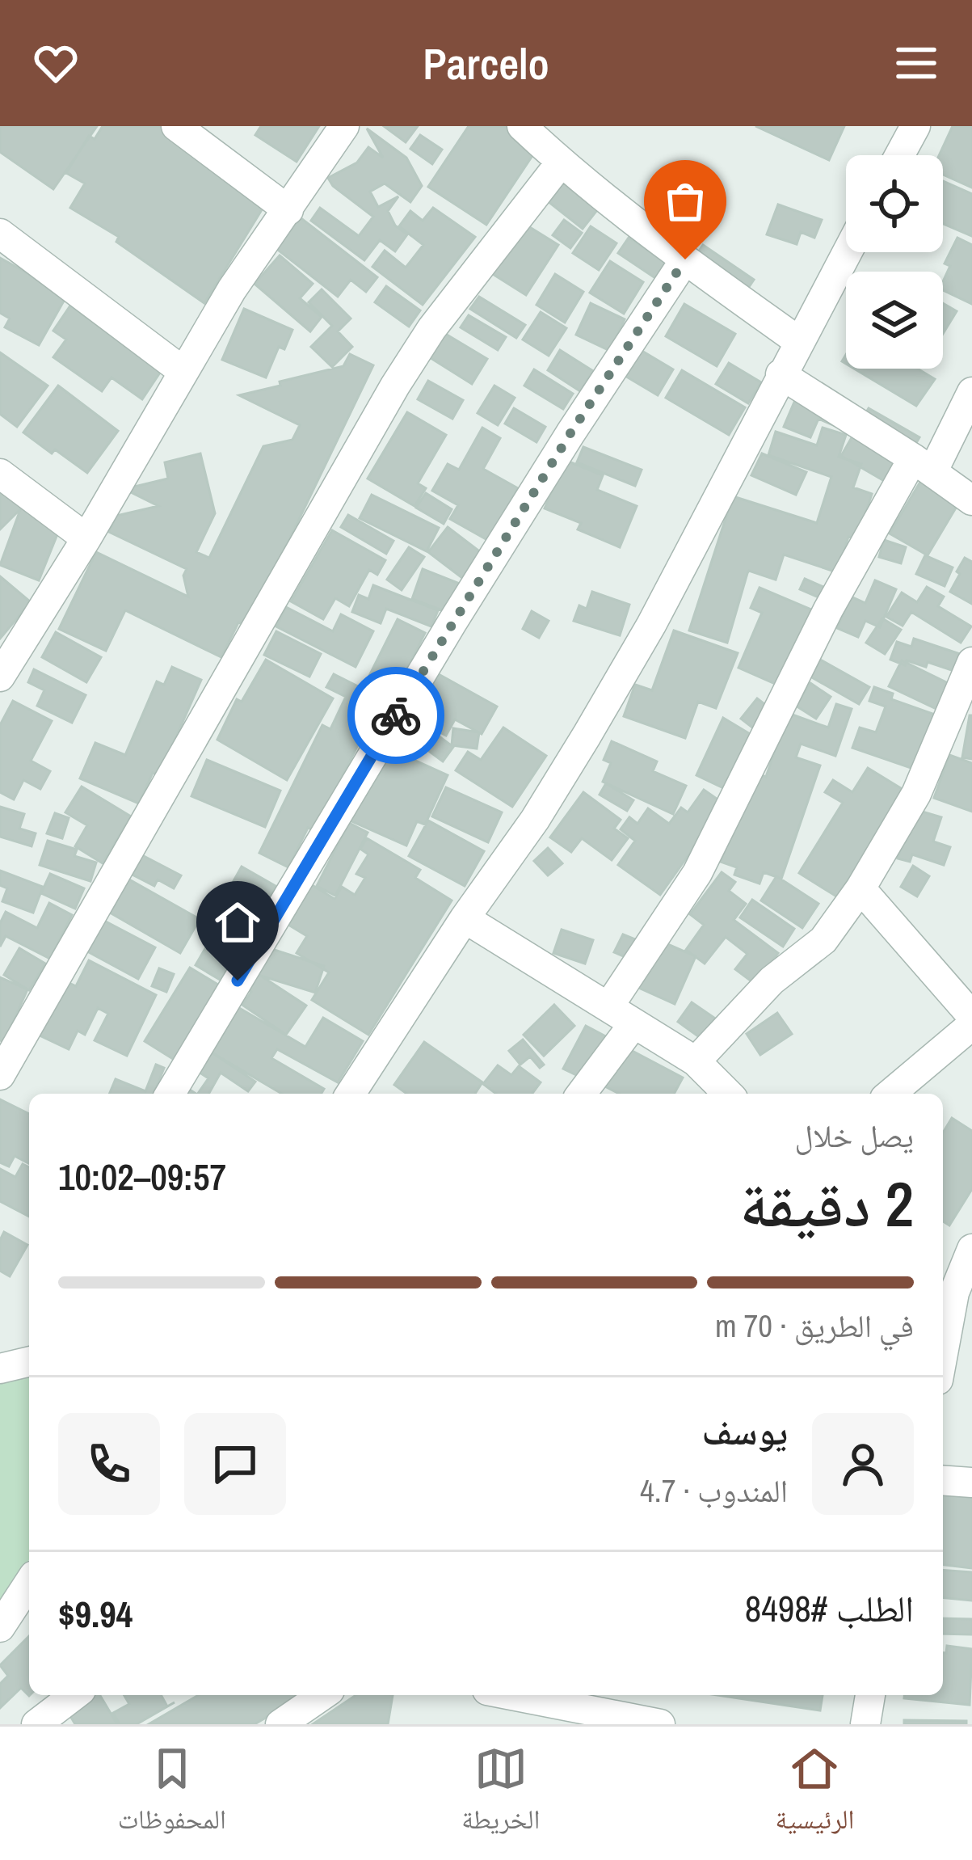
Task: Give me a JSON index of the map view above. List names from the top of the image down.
{
  "page": {
    "header": "Parcelo",
    "heading": ["2 دقيقة", "يصل خلال", "09:57–10:02"],
    "panel": [
      "يوسف",
      "المندوب · 4.7",
      "الطلب #8498",
      "$9.94"
    ],
    "bar": "في الطريق · 70 m",
    "tabs": ["الرئيسية", "الخريطة", "المحفوظات"]
  }
}
